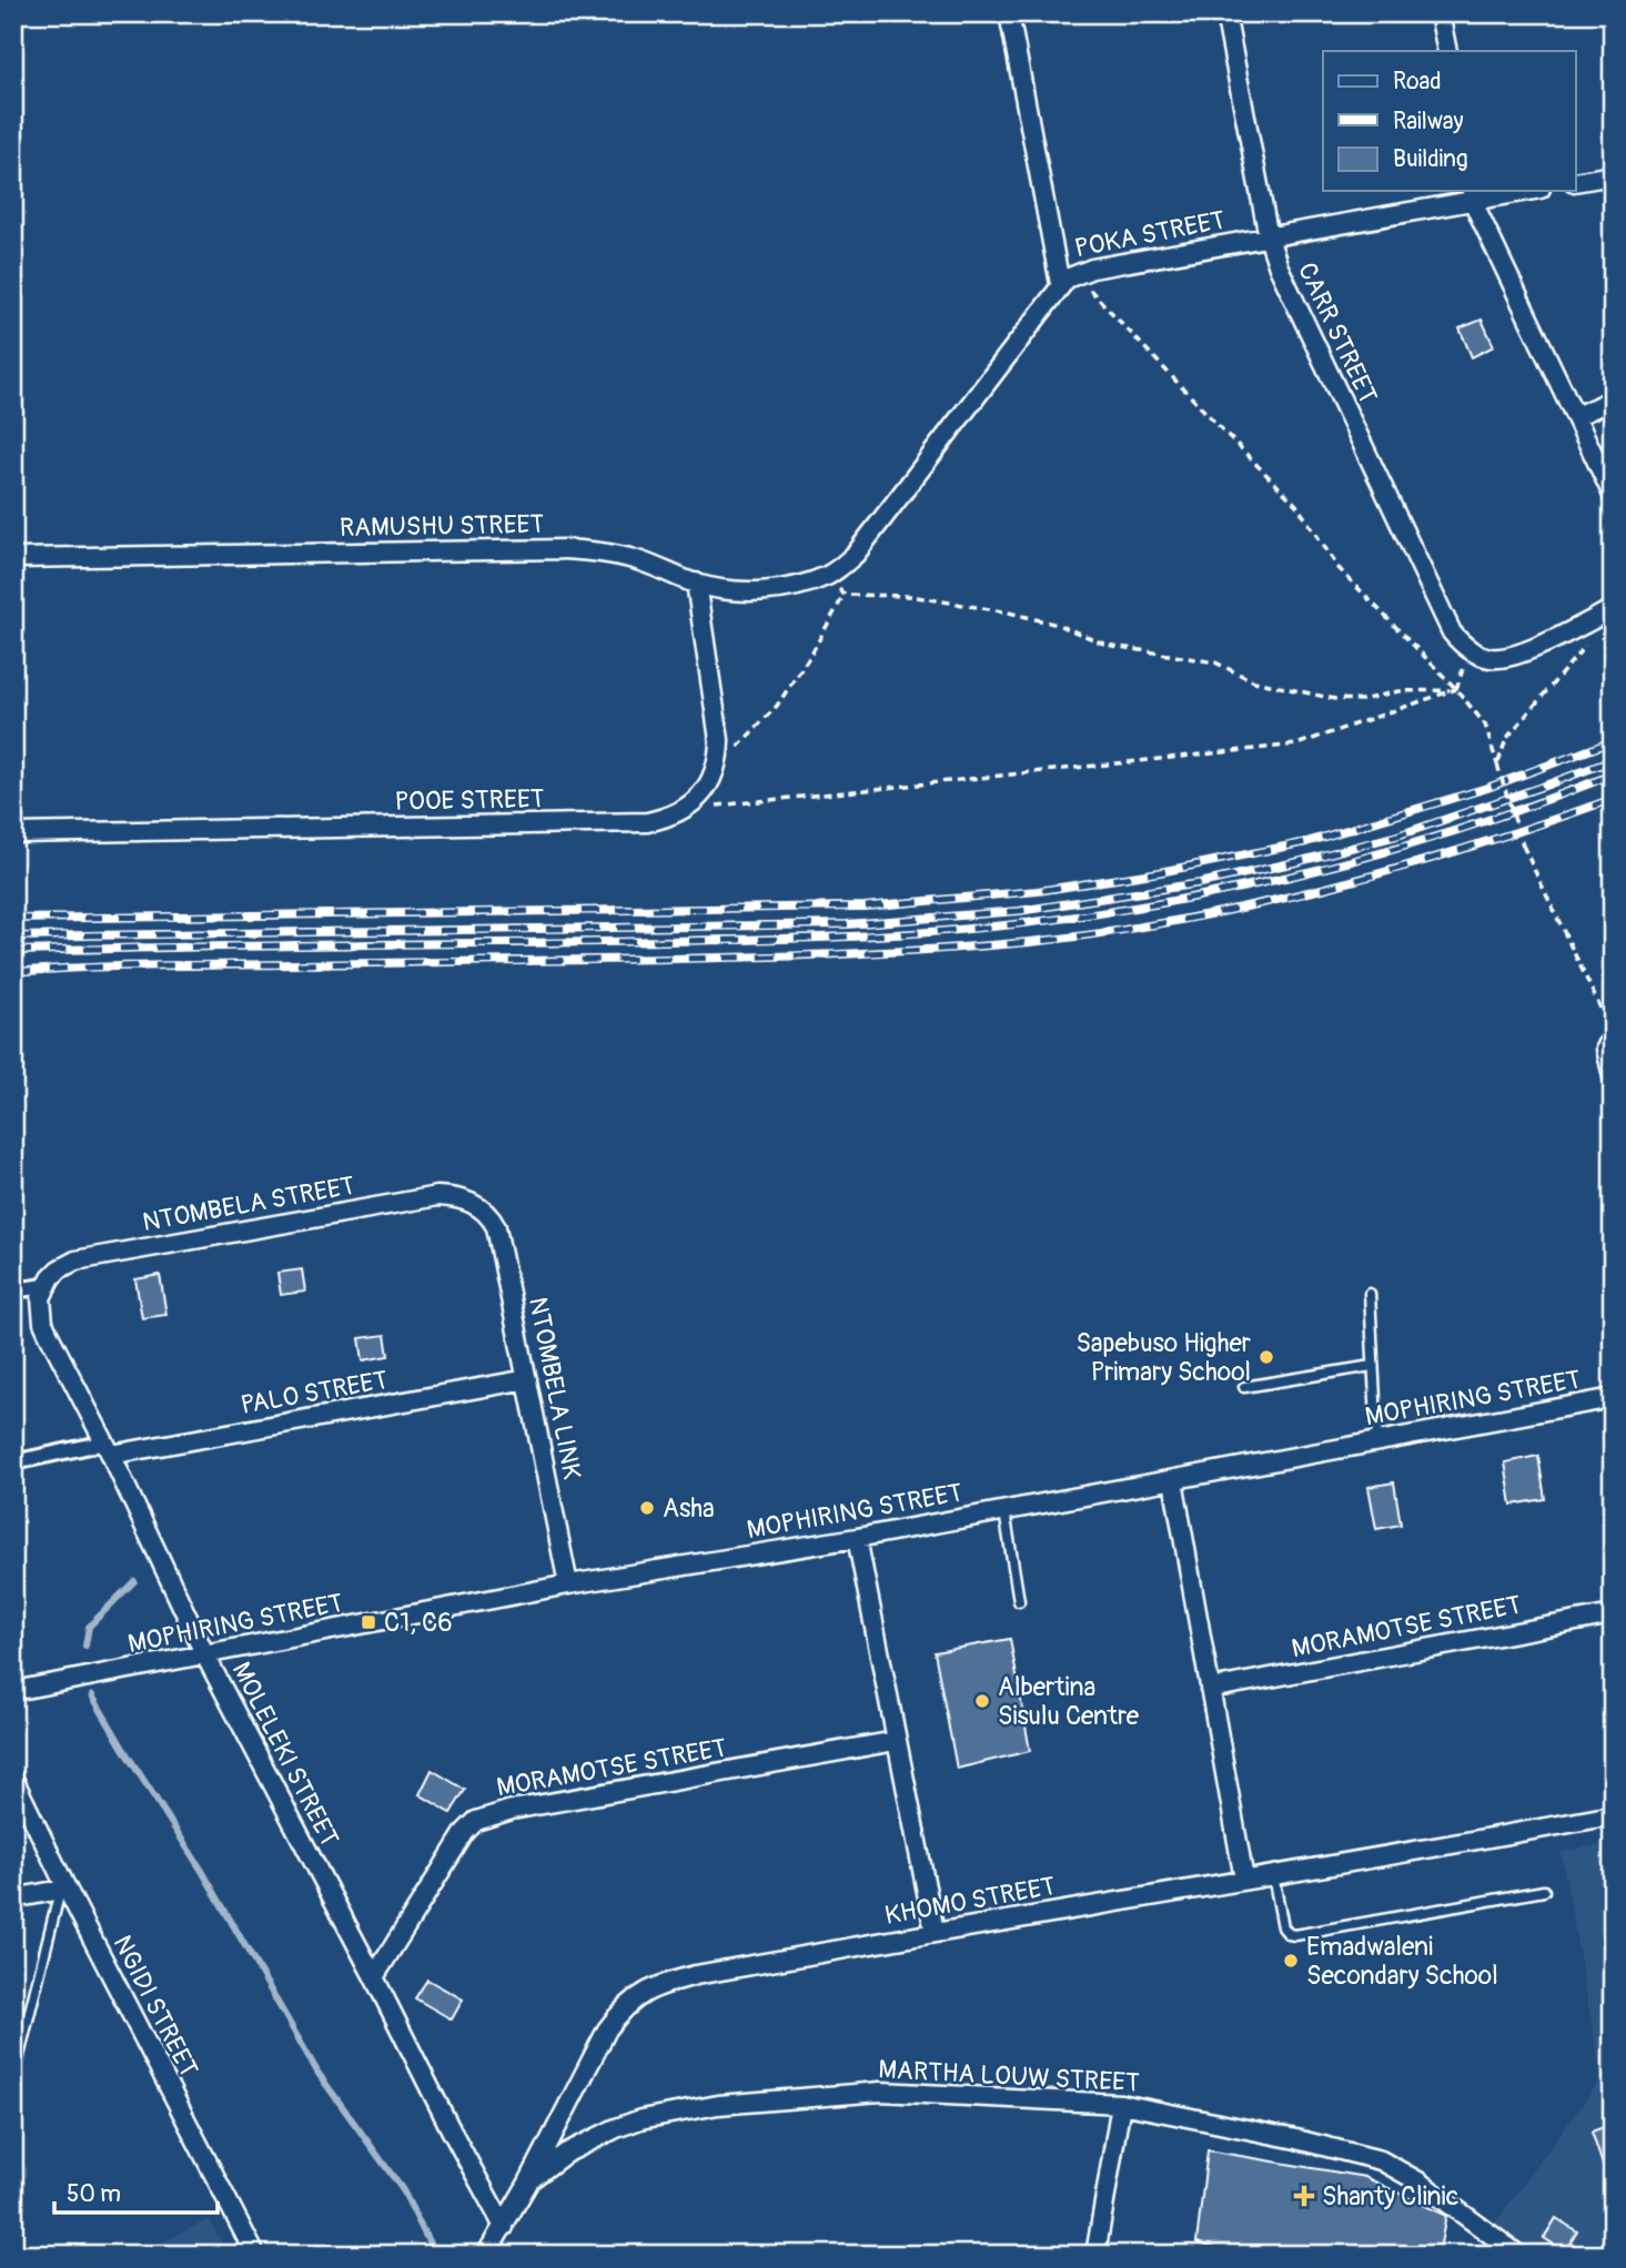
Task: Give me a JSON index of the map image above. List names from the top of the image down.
{
  "streets": {
    "street": [
      "POKA STREET",
      "CARR STREET",
      "RAMUSHU STREET",
      "POOE STREET",
      "NTOMBELA STREET",
      "NTOMBELA LINK",
      "PALO STREET",
      "MOPHIRING STREET",
      "MORAMOTSE STREET",
      "MOLELEKI STREET",
      "KHOMO STREET",
      "NGIDI STREET",
      "MARTHA LOUW STREET"
    ]
  },
  "crossings": [
    ["POKA STREET", "CARR STREET"],
    ["POKA STREET", "RAMUSHU STREET"],
    ["NTOMBELA STREET", "NTOMBELA LINK"],
    ["NTOMBELA STREET", "MOLELEKI STREET"],
    ["NTOMBELA LINK", "PALO STREET"],
    ["NTOMBELA LINK", "MOPHIRING STREET"],
    ["PALO STREET", "MOLELEKI STREET"],
    ["MOPHIRING STREET", "MOLELEKI STREET"],
    ["MORAMOTSE STREET", "MOLELEKI STREET"],
    ["MOLELEKI STREET", "KHOMO STREET"],
    ["KHOMO STREET", "MARTHA LOUW STREET"]
  ],
  "places": {
    "other": [
      "Sapebuso Higher Primary School",
      "Asha",
      "Albertina Sisulu Centre",
      "Emadwaleni Secondary School"
    ],
    "transit": ["C1, C6"],
    "health": ["Shanty Clinic"]
  },
  "legend": ["Road", "Railway", "Building"],
  "scale_bar": "50 m"
}
